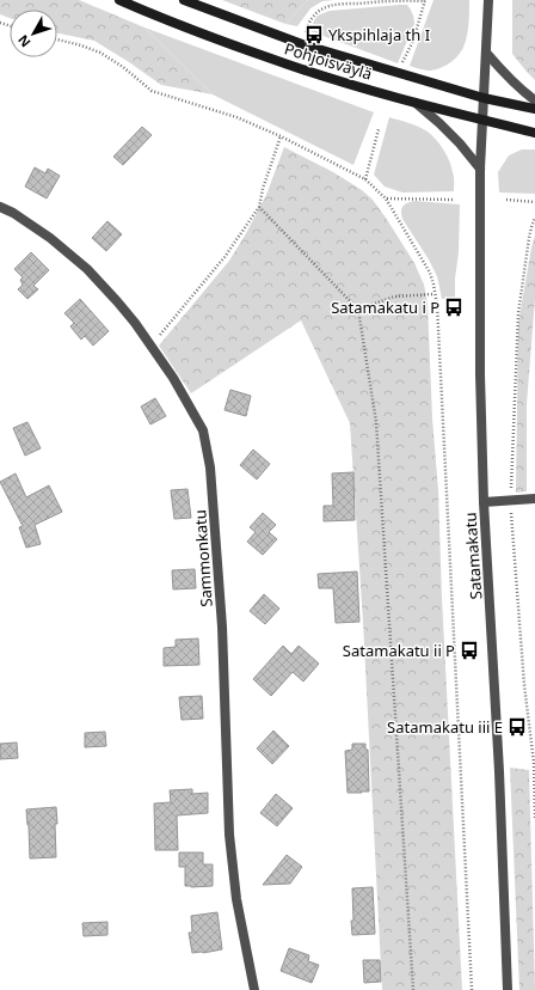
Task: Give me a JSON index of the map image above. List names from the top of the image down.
{
  "streets": {
    "main road": ["Pohjoisväylä"],
    "street": ["Satamakatu", "Sammonkatu"]
  },
  "crossings": [
    ["Pohjoisväylä", "Satamakatu"]
  ],
  "places": {
    "bus stop": [
      "Ykspihlaja th I",
      "Satamakatu i P",
      "Satamakatu ii P",
      "Satamakatu iii E"
    ]
  },
  "north": "bottom left"
}
